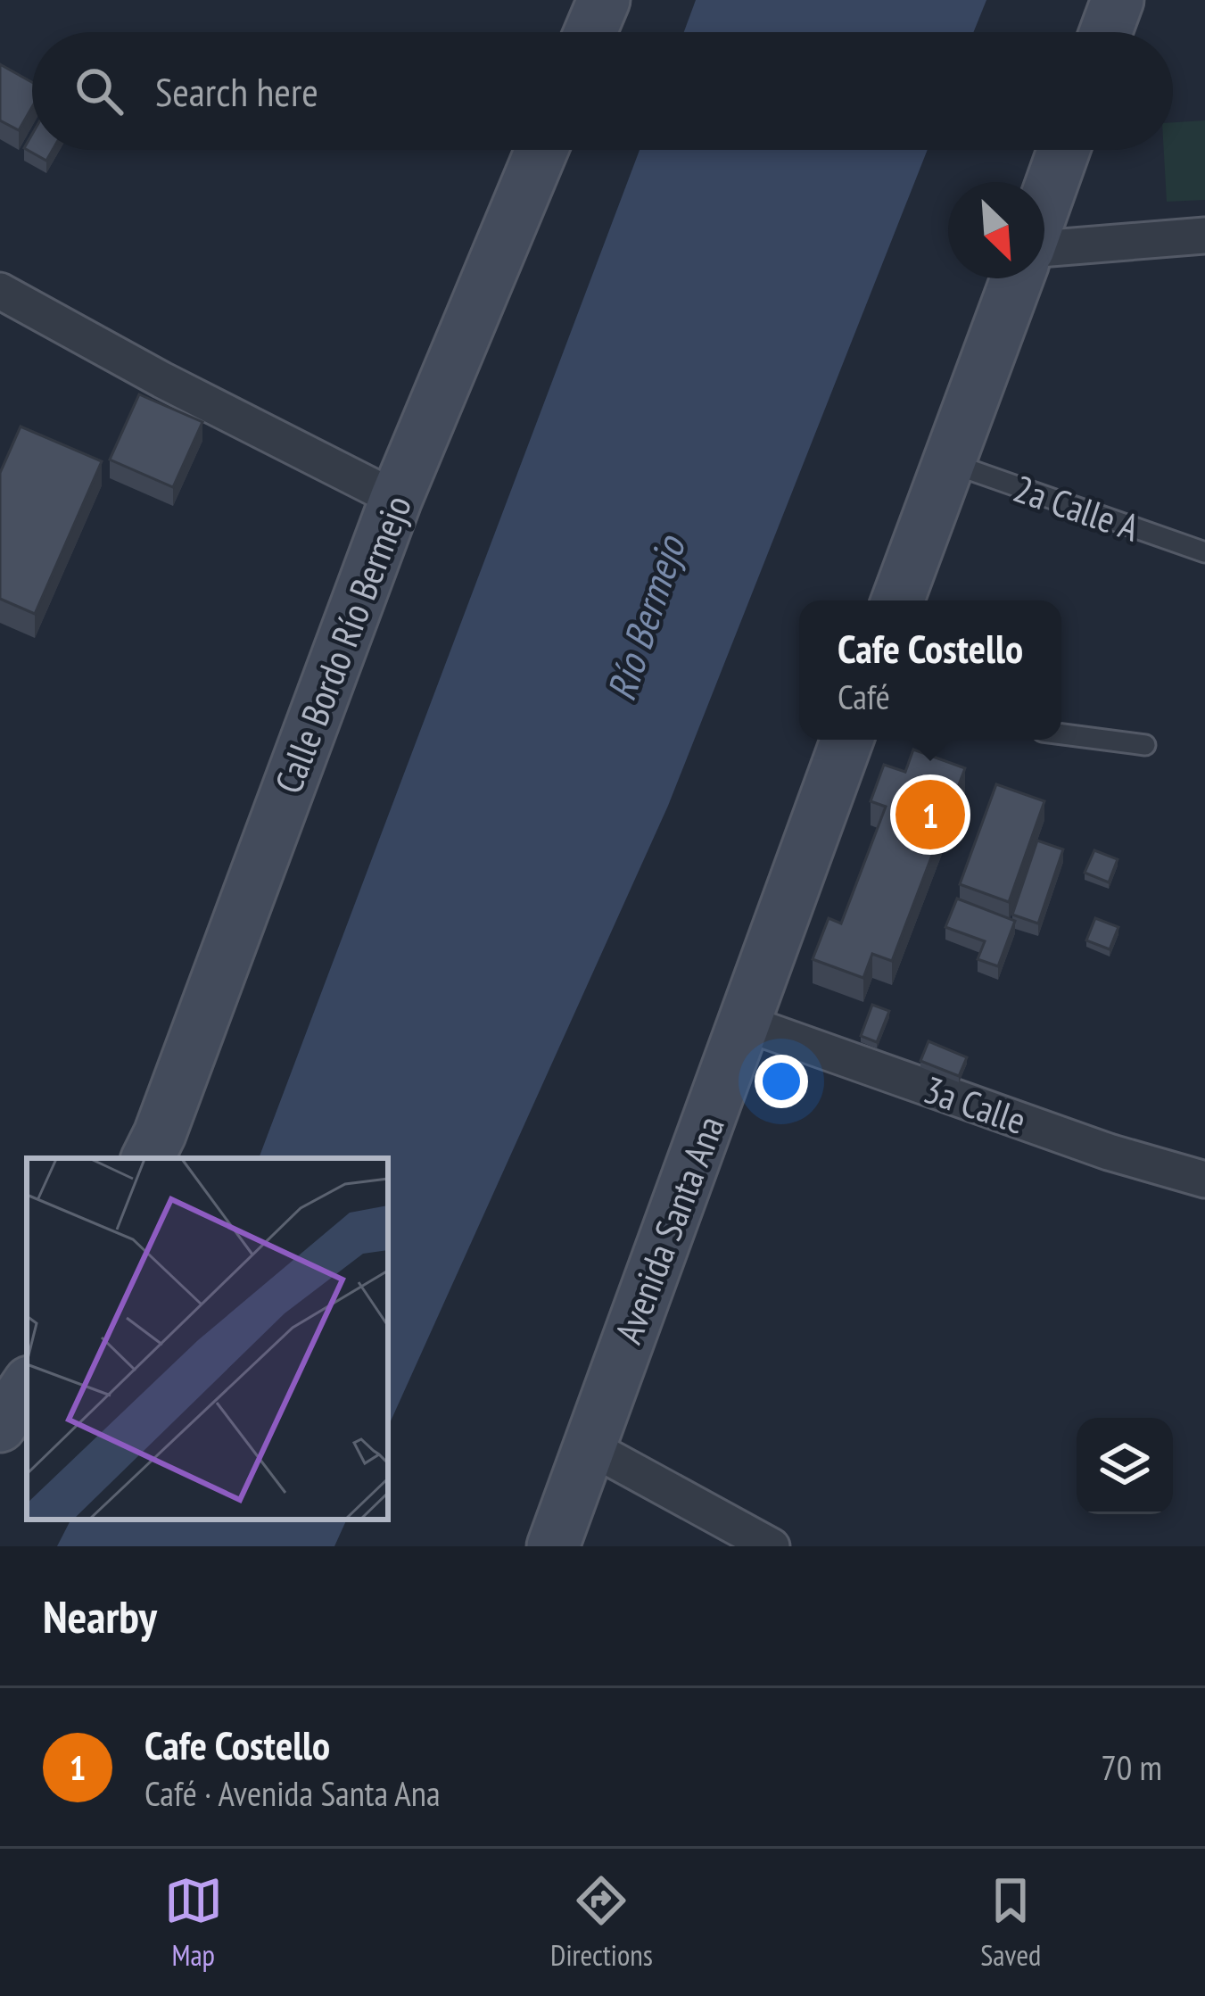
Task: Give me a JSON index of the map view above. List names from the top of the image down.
{
  "streets": {
    "main road": ["Calle Bordo Río Bermejo", "Avenida Santa Ana"],
    "street": ["3a Calle"],
    "lane": ["2a Calle A"]
  },
  "crossings": [
    ["3a Calle", "Avenida Santa Ana"]
  ],
  "water": ["Río Bermejo"],
  "north": "bottom right",
  "page": {
    "search": "Search here",
    "popup": ["Cafe Costello", "Café"],
    "pins": "1",
    "heading": "Nearby",
    "list": [
      {
        "mark": "1",
        "name": "Cafe Costello",
        "note": "Café · Avenida Santa Ana",
        "value": "70 m"
      }
    ],
    "nav": ["Map", "Directions", "Saved"]
  }
}
